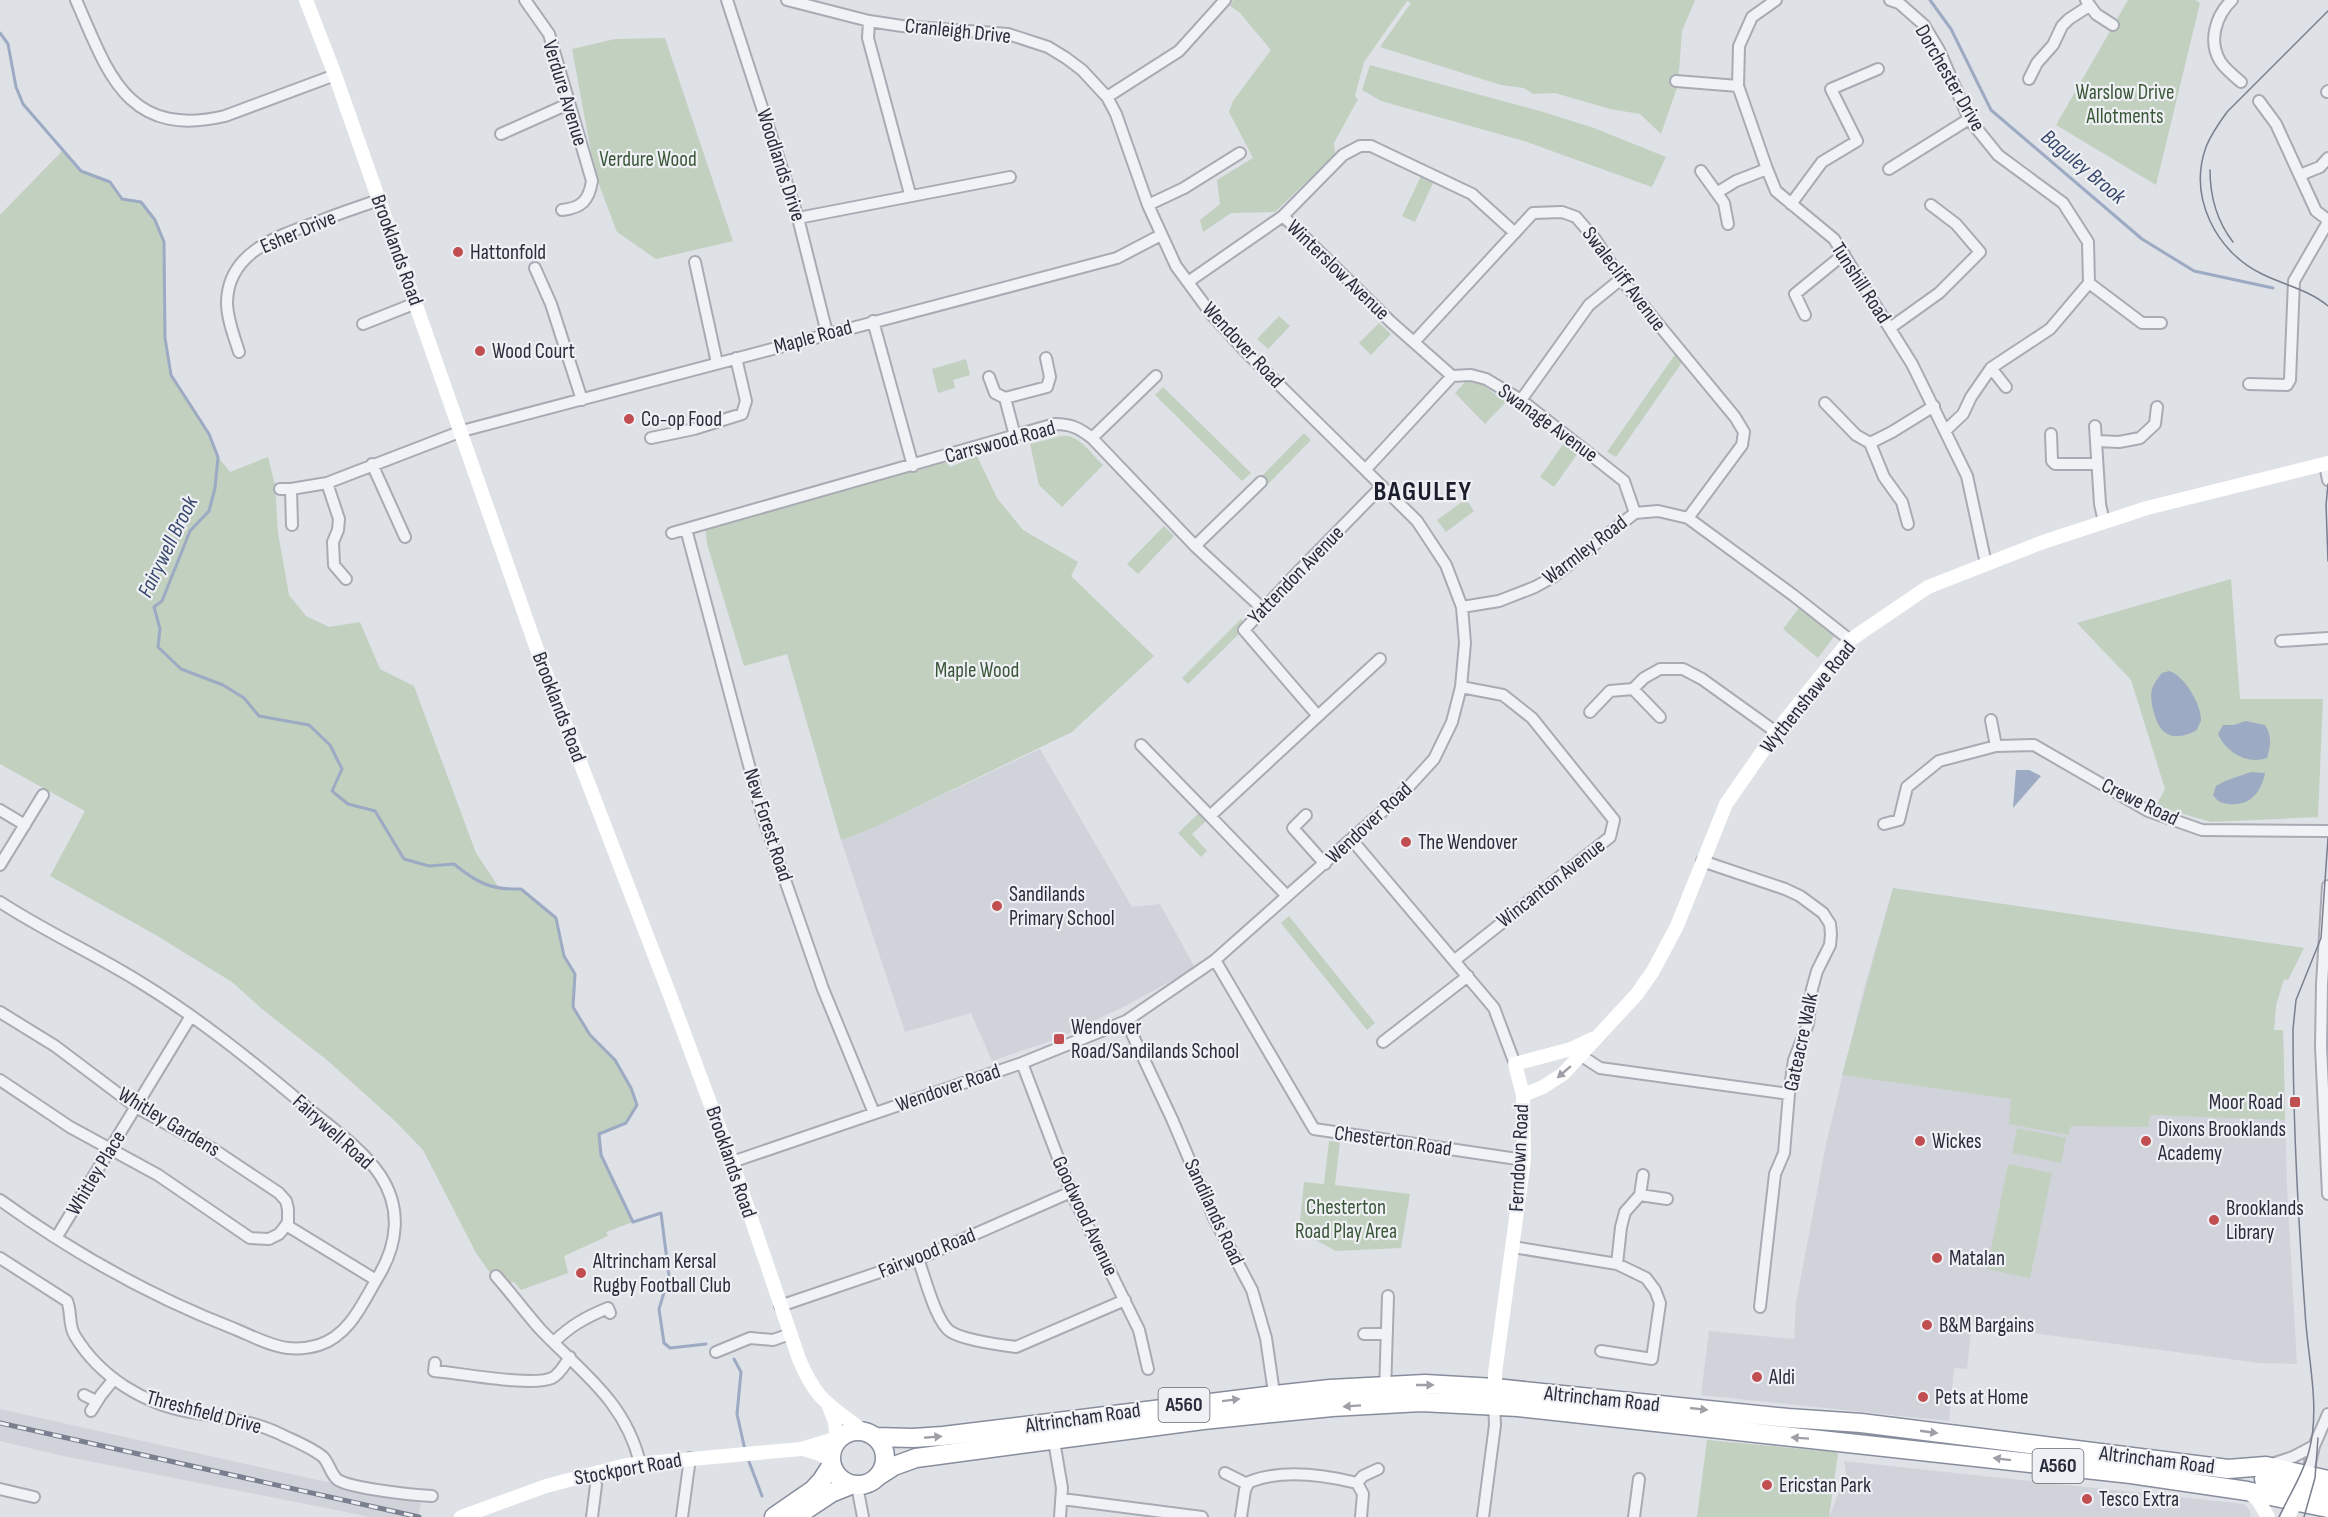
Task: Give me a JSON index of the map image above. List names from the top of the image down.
{
  "streets": {
    "highway": ["Altrincham Road", "A560"],
    "main road": [
      "Brooklands Road",
      "Wythenshawe Road",
      "Ferndown Road",
      "Stockport Road"
    ],
    "street": [
      "Cranleigh Drive",
      "Dorchester Drive",
      "Verdure Avenue",
      "Woodlands Drive",
      "Esher Drive",
      "Winterslow Avenue",
      "Swalecliff Avenue",
      "Tunshill Road",
      "Maple Road",
      "Wendover Road",
      "Swanage Avenue",
      "Carrswood Road",
      "Warmley Road",
      "Yattendon Avenue",
      "Crewe Road",
      "New Forest Road",
      "Wincanton Avenue",
      "Gateacre Walk",
      "Whitley Gardens",
      "Fairywell Road",
      "Chesterton Road",
      "Whitley Place",
      "Sandilands Road",
      "Goodwood Avenue",
      "Fairwood Road",
      "Threshfield Drive"
    ]
  },
  "crossings": [
    ["Cranleigh Drive", "Maple Road"],
    ["Cranleigh Drive", "Wendover Road"],
    ["Woodlands Drive", "Maple Road"],
    ["Esher Drive", "Brooklands Road"],
    ["Brooklands Road", "Maple Road"],
    ["Brooklands Road", "Wendover Road"],
    ["Brooklands Road", "Fairwood Road"],
    ["Brooklands Road", "Altrincham Road"],
    ["Brooklands Road", "A560"],
    ["Brooklands Road", "Stockport Road"],
    ["Winterslow Avenue", "Swalecliff Avenue"],
    ["Winterslow Avenue", "Wendover Road"],
    ["Winterslow Avenue", "Swanage Avenue"],
    ["Swalecliff Avenue", "Warmley Road"],
    ["Tunshill Road", "Wythenshawe Road"],
    ["Maple Road", "Wendover Road"],
    ["Wendover Road", "Warmley Road"],
    ["Wendover Road", "Yattendon Avenue"],
    ["Wendover Road", "New Forest Road"],
    ["Wendover Road", "Wincanton Avenue"],
    ["Wendover Road", "Chesterton Road"],
    ["Wendover Road", "Ferndown Road"],
    ["Wendover Road", "Sandilands Road"],
    ["Wendover Road", "Goodwood Avenue"],
    ["Swanage Avenue", "Warmley Road"],
    ["Carrswood Road", "Yattendon Avenue"],
    ["Carrswood Road", "New Forest Road"],
    ["Warmley Road", "Wythenshawe Road"],
    ["Wythenshawe Road", "Gateacre Walk"],
    ["Wythenshawe Road", "Ferndown Road"],
    ["Wincanton Avenue", "Ferndown Road"],
    ["Whitley Gardens", "Whitley Place"],
    ["Fairywell Road", "Whitley Place"],
    ["Chesterton Road", "Ferndown Road"],
    ["Ferndown Road", "Altrincham Road"],
    ["Sandilands Road", "Altrincham Road"],
    ["Goodwood Avenue", "Fairwood Road"],
    ["Altrincham Road", "A560"],
    ["Altrincham Road", "Stockport Road"],
    ["A560", "Stockport Road"]
  ],
  "districts": ["BAGULEY"],
  "water": ["Baguley Brook", "Fairywell Brook"],
  "parks": [
    "Warslow Drive Allotments",
    "Verdure Wood",
    "Maple Wood",
    "Chesterton Road Play Area"
  ],
  "places": {
    "other": [
      "Hattonfold",
      "Wood Court",
      "Co-op Food",
      "The Wendover",
      "Sandilands Primary School",
      "Wickes",
      "Dixons Brooklands Academy",
      "Brooklands Library",
      "Matalan",
      "Altrincham Kersal Rugby Football Club",
      "B&M Bargains",
      "Aldi",
      "Pets at Home",
      "Ericstan Park",
      "Tesco Extra"
    ],
    "transit": ["Wendover Road/Sandilands School", "Moor Road"]
  }
}
